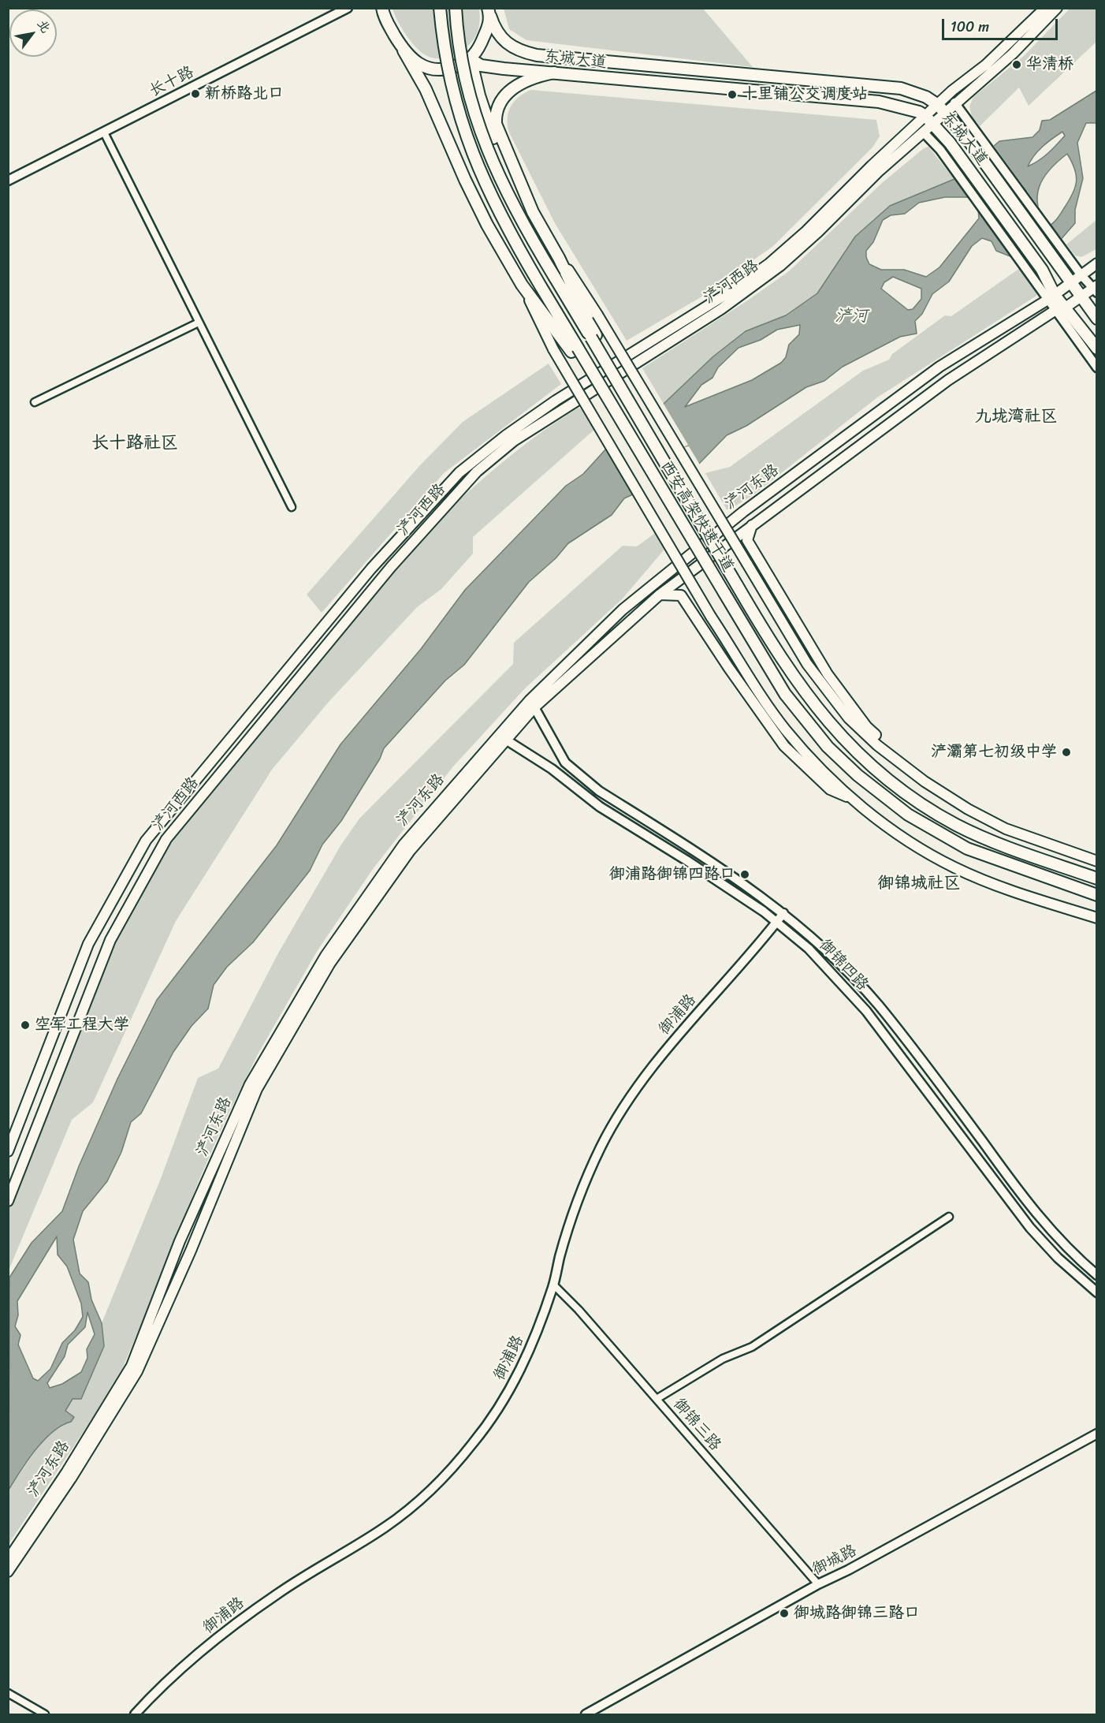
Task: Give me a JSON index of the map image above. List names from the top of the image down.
{
  "streets": {
    "main road": [
      "东城大道",
      "浐河西路",
      "浐河东路",
      "西安高架快速干道"
    ],
    "street": [
      "长十路",
      "御锦四路",
      "御浦路",
      "御锦三路",
      "御城路"
    ]
  },
  "crossings": [
    ["东城大道", "浐河西路"],
    ["东城大道", "浐河东路"],
    ["浐河东路", "御锦四路"],
    ["御锦四路", "御浦路"],
    ["御浦路", "御锦三路"],
    ["御锦三路", "御城路"]
  ],
  "districts": ["九垅湾社区", "长十路社区", "御锦城社区"],
  "water": ["浐河"],
  "places": [
    "华清桥",
    "新桥路北口",
    "十里铺公交调度站",
    "浐灞第七初级中学",
    "御浦路御锦四路口",
    "空军工程大学",
    "御城路御锦三路口"
  ],
  "scale_bar": "100 m",
  "north": "top right"
}
